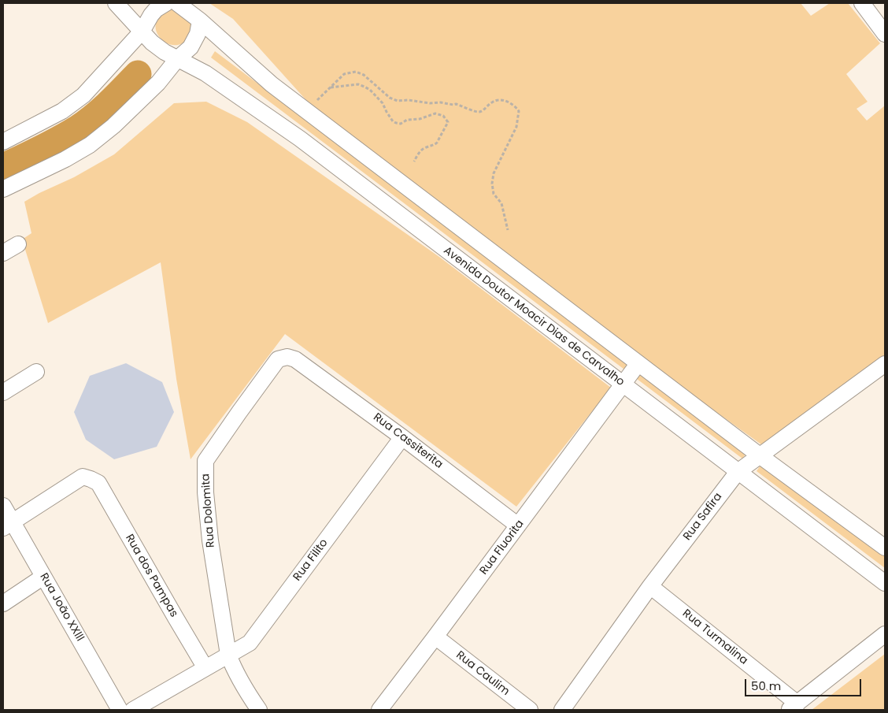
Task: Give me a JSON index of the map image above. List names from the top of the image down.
{
  "streets": {
    "street": [
      "Avenida Doutor Moacir Dias de Carvalho",
      "Rua Cassiterita",
      "Rua Dolomita",
      "Rua Safira",
      "Rua Fluorita",
      "Rua Filito",
      "Rua dos Pampas",
      "Rua João XXlll",
      "Rua Turmalina",
      "Rua Caulim"
    ]
  },
  "crossings": [
    ["Avenida Doutor Moacir Dias de Carvalho", "Rua Safira"],
    ["Avenida Doutor Moacir Dias de Carvalho", "Rua Fluorita"],
    ["Rua Cassiterita", "Rua Dolomita"],
    ["Rua Cassiterita", "Rua Fluorita"],
    ["Rua Cassiterita", "Rua Filito"],
    ["Rua Dolomita", "Rua Filito"],
    ["Rua Safira", "Rua Turmalina"],
    ["Rua Fluorita", "Rua Caulim"],
    ["Rua Filito", "Rua dos Pampas"],
    ["Rua dos Pampas", "Rua João XXlll"]
  ],
  "scale_bar": "50 m"
}
